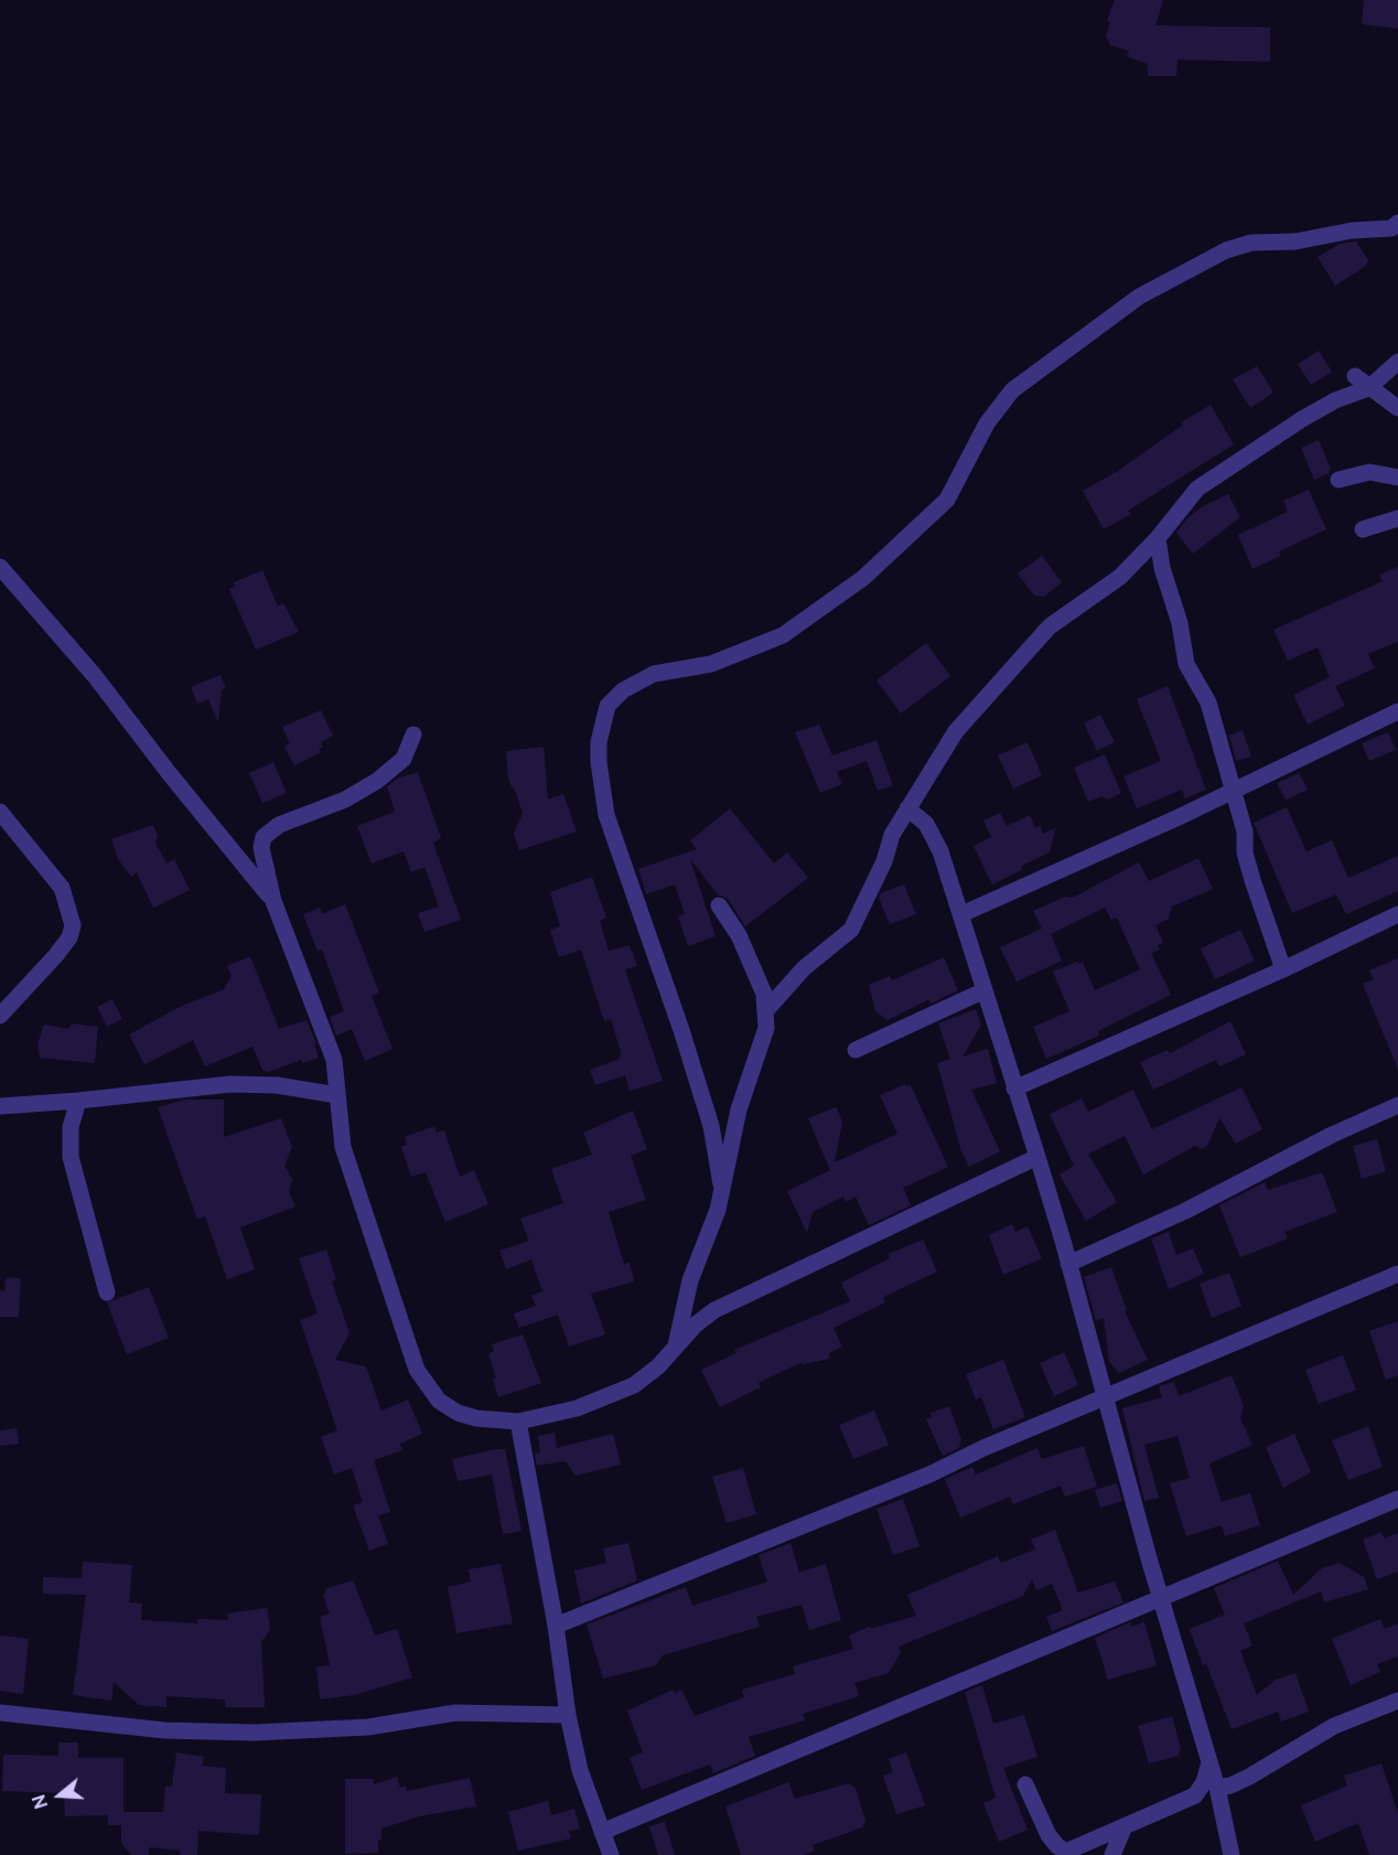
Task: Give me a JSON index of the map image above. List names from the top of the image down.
{
  "north": "left"
}
